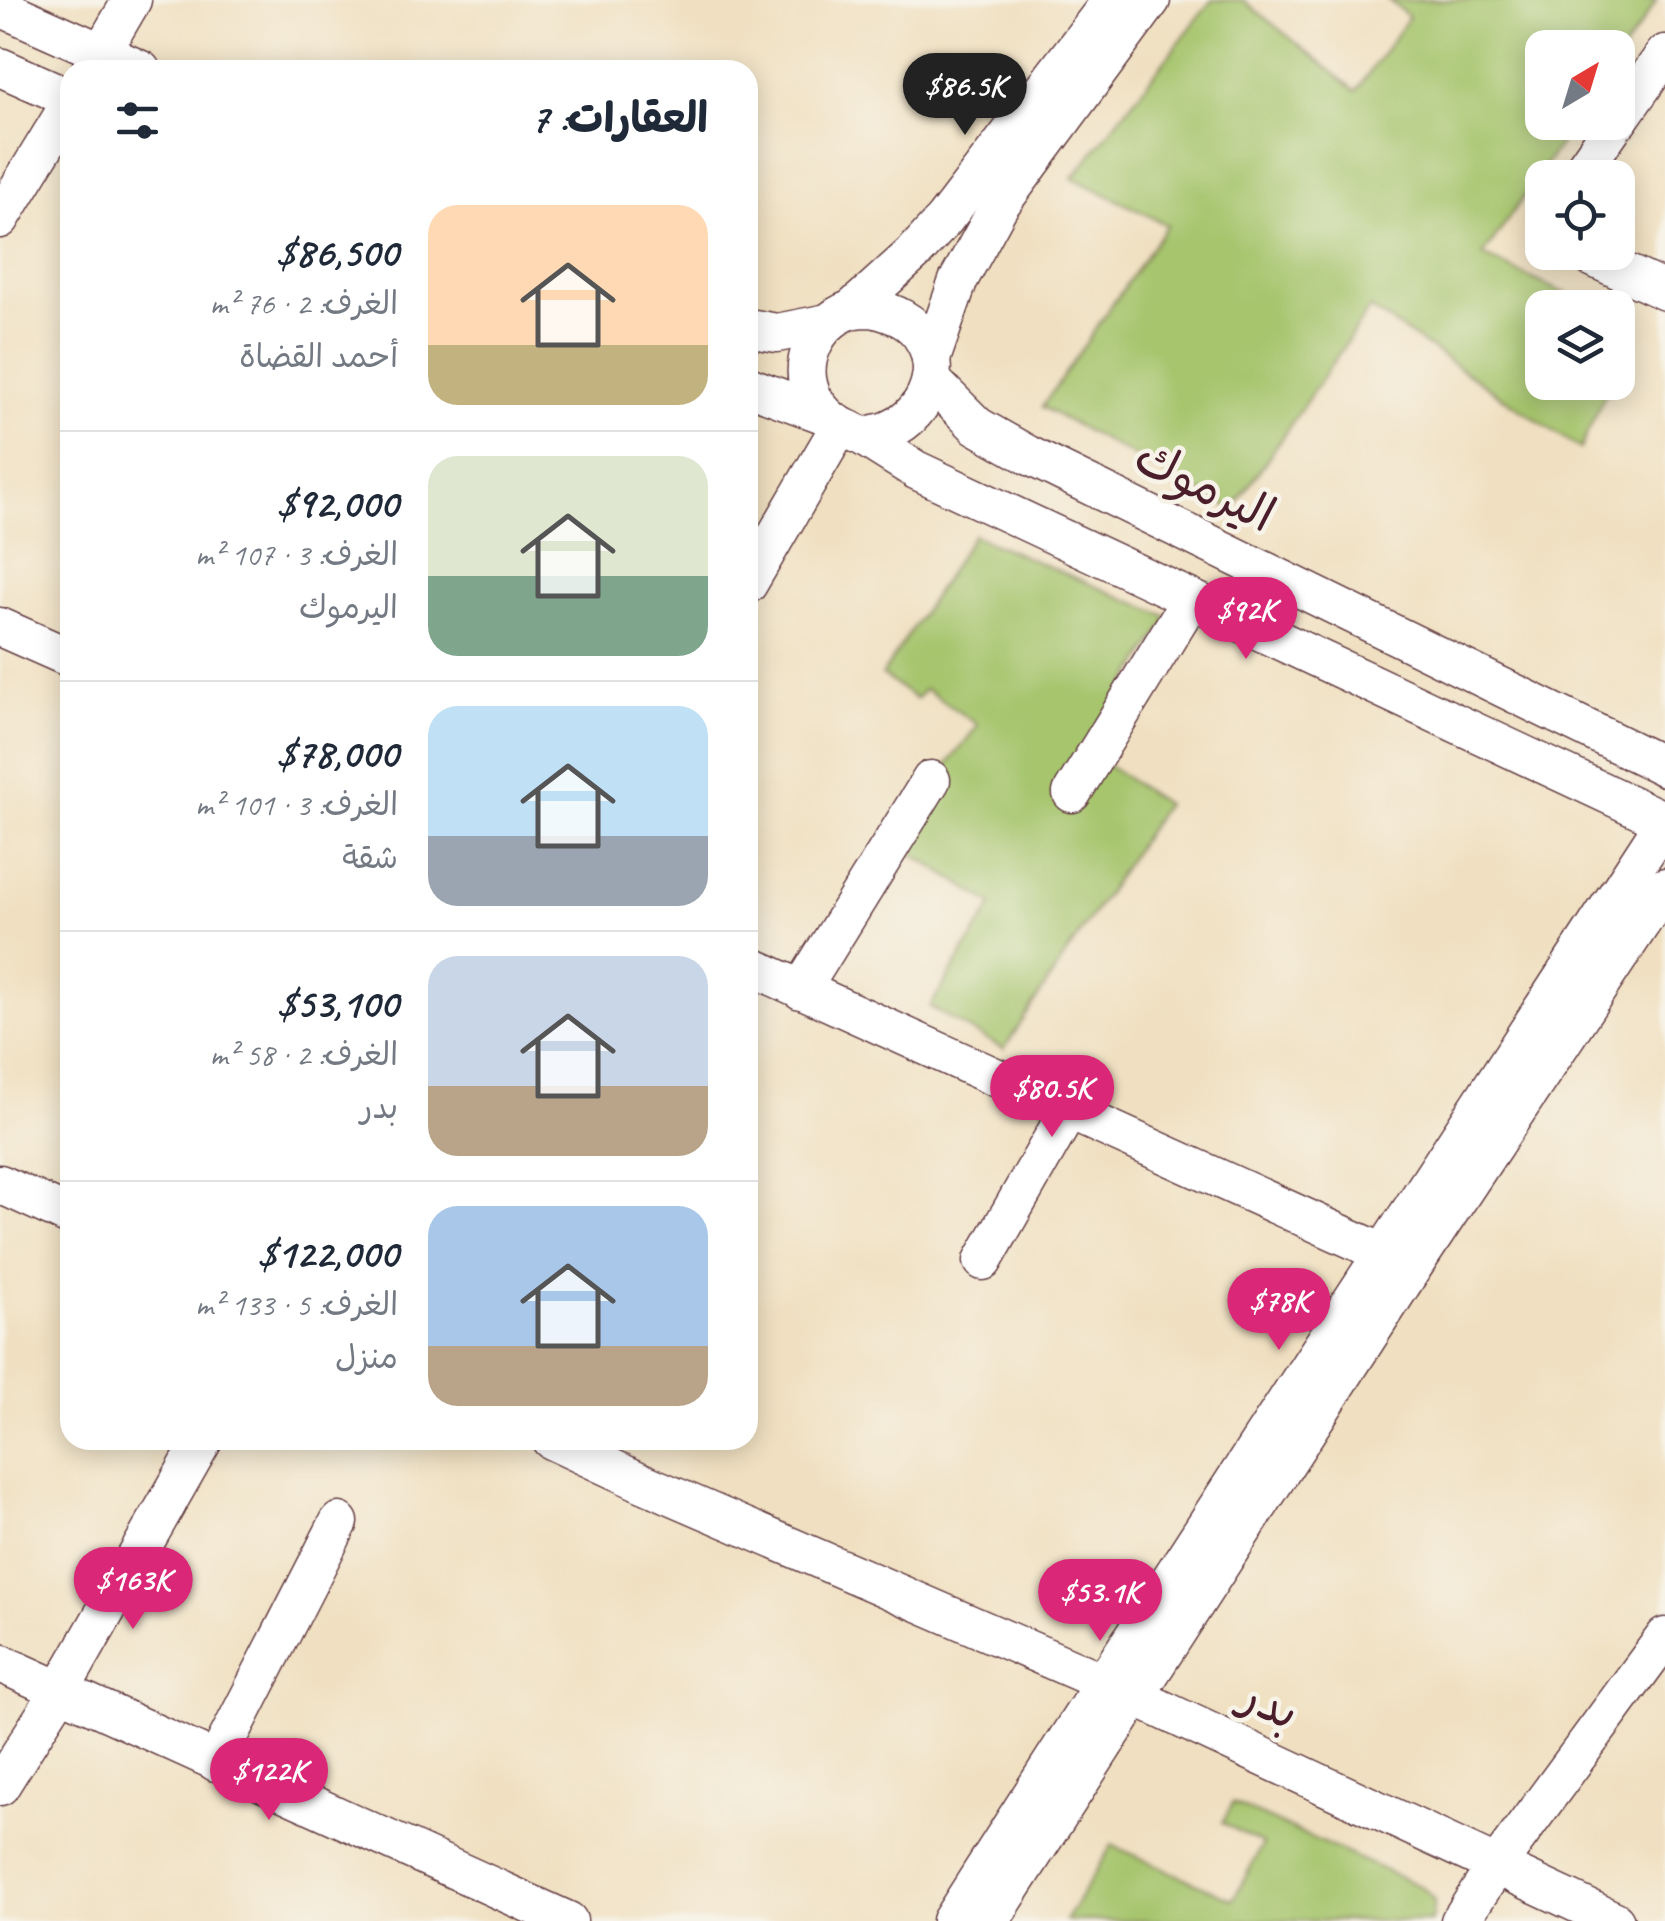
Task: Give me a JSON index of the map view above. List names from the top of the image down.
{
  "streets": {
    "street": ["اليرموك", "بدر"]
  },
  "north": "top right",
  "page": {
    "price": [
      "$86.5K",
      "$92K",
      "$80.5K",
      "$78K",
      "$163K",
      "$53.1K",
      "$122K"
    ],
    "heading": "العقارات: 7",
    "list": [
      {
        "name": "$86,500",
        "note": "الغرف: 2 · 76 m² · أحمد القضاة"
      },
      {
        "name": "$92,000",
        "note": "الغرف: 3 · 107 m² · اليرموك"
      },
      {
        "name": "$78,000",
        "note": "الغرف: 3 · 101 m² · شقة"
      },
      {
        "name": "$53,100",
        "note": "الغرف: 2 · 58 m² · بدر"
      },
      {
        "name": "$122,000",
        "note": "الغرف: 5 · 133 m² · منزل"
      }
    ]
  }
}
